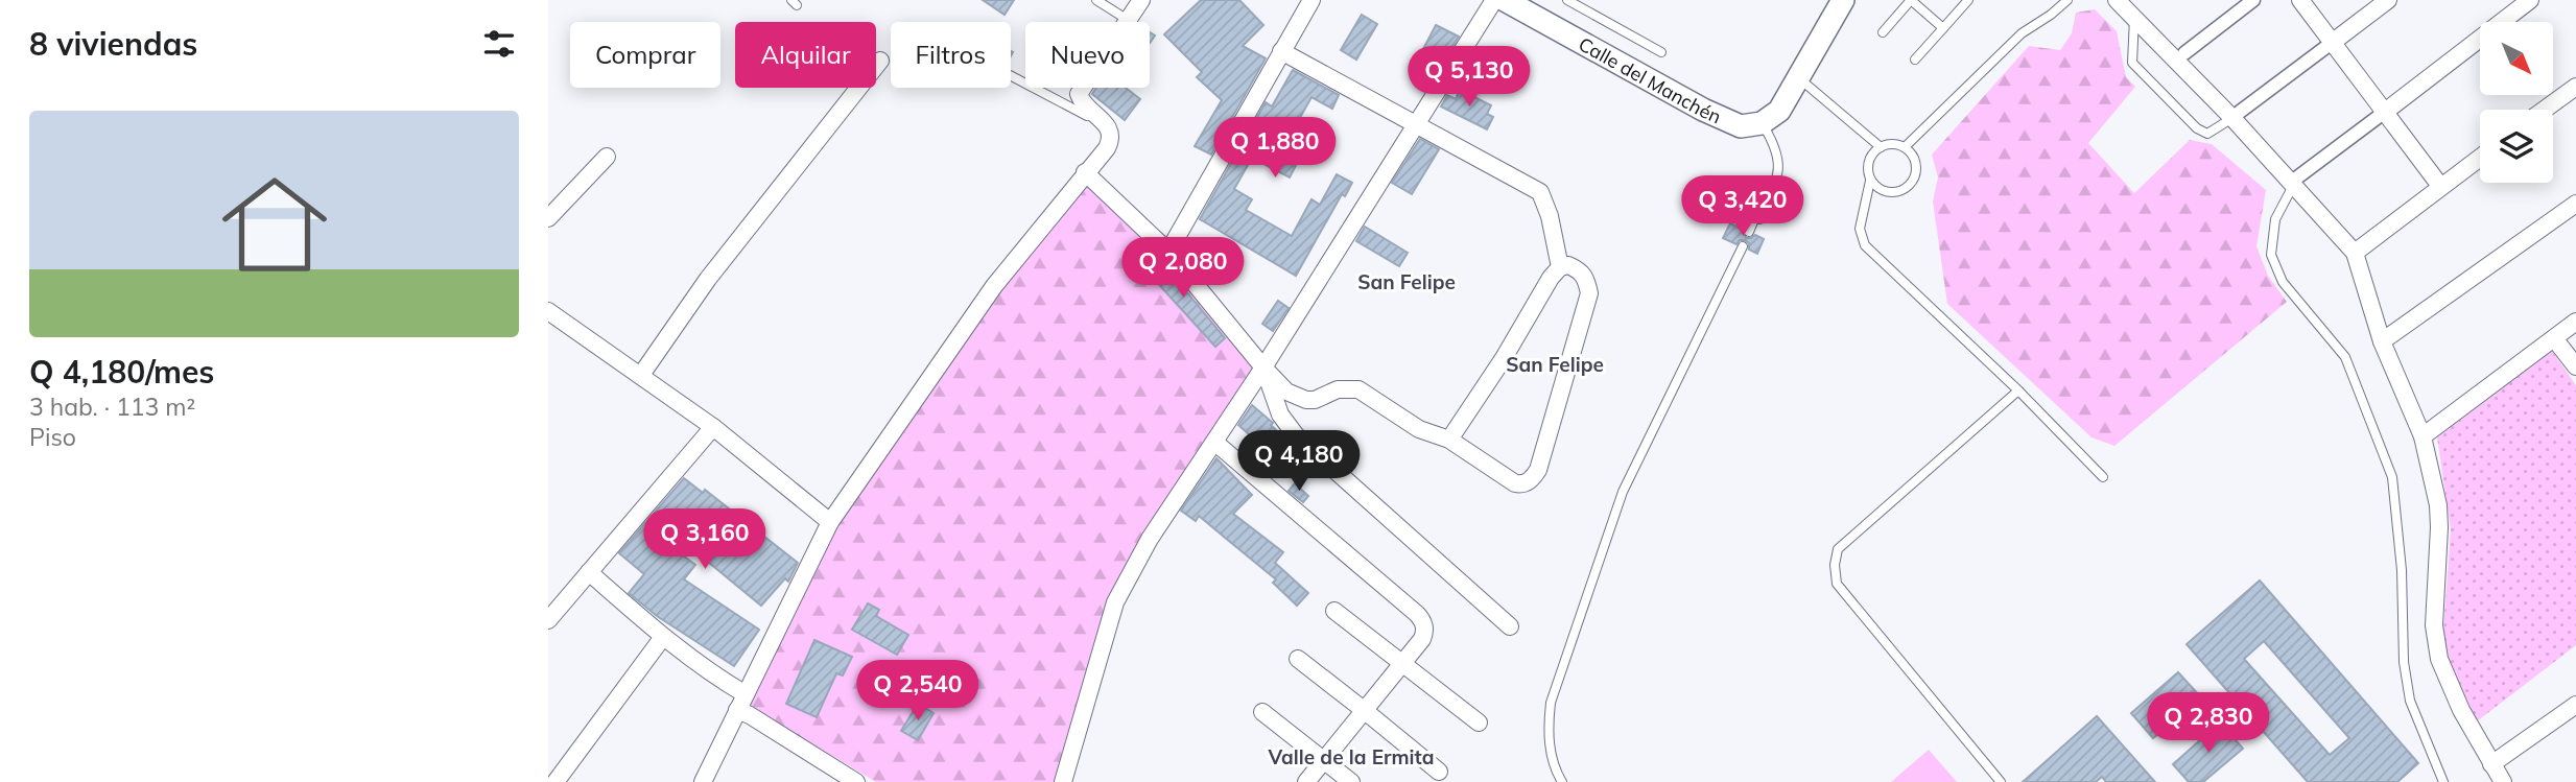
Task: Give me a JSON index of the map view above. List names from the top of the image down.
{
  "streets": {
    "street": ["Calle del Manchén"]
  },
  "districts": ["San Felipe", "San Felipe", "Valle de la Ermita"],
  "north": "bottom right",
  "page": {
    "heading": "8 viviendas",
    "chip": [
      "Comprar",
      "Alquilar",
      "Filtros",
      "Nuevo"
    ],
    "price": [
      "Q 5,130",
      "Q 1,880",
      "Q 3,420",
      "Q 2,080",
      "Q 4,180",
      "Q 3,160",
      "Q 2,540",
      "Q 2,830"
    ],
    "list": [
      {
        "name": "Q 4,180/mes",
        "note": "3 hab. · 113 m² · Piso"
      }
    ]
  }
}
